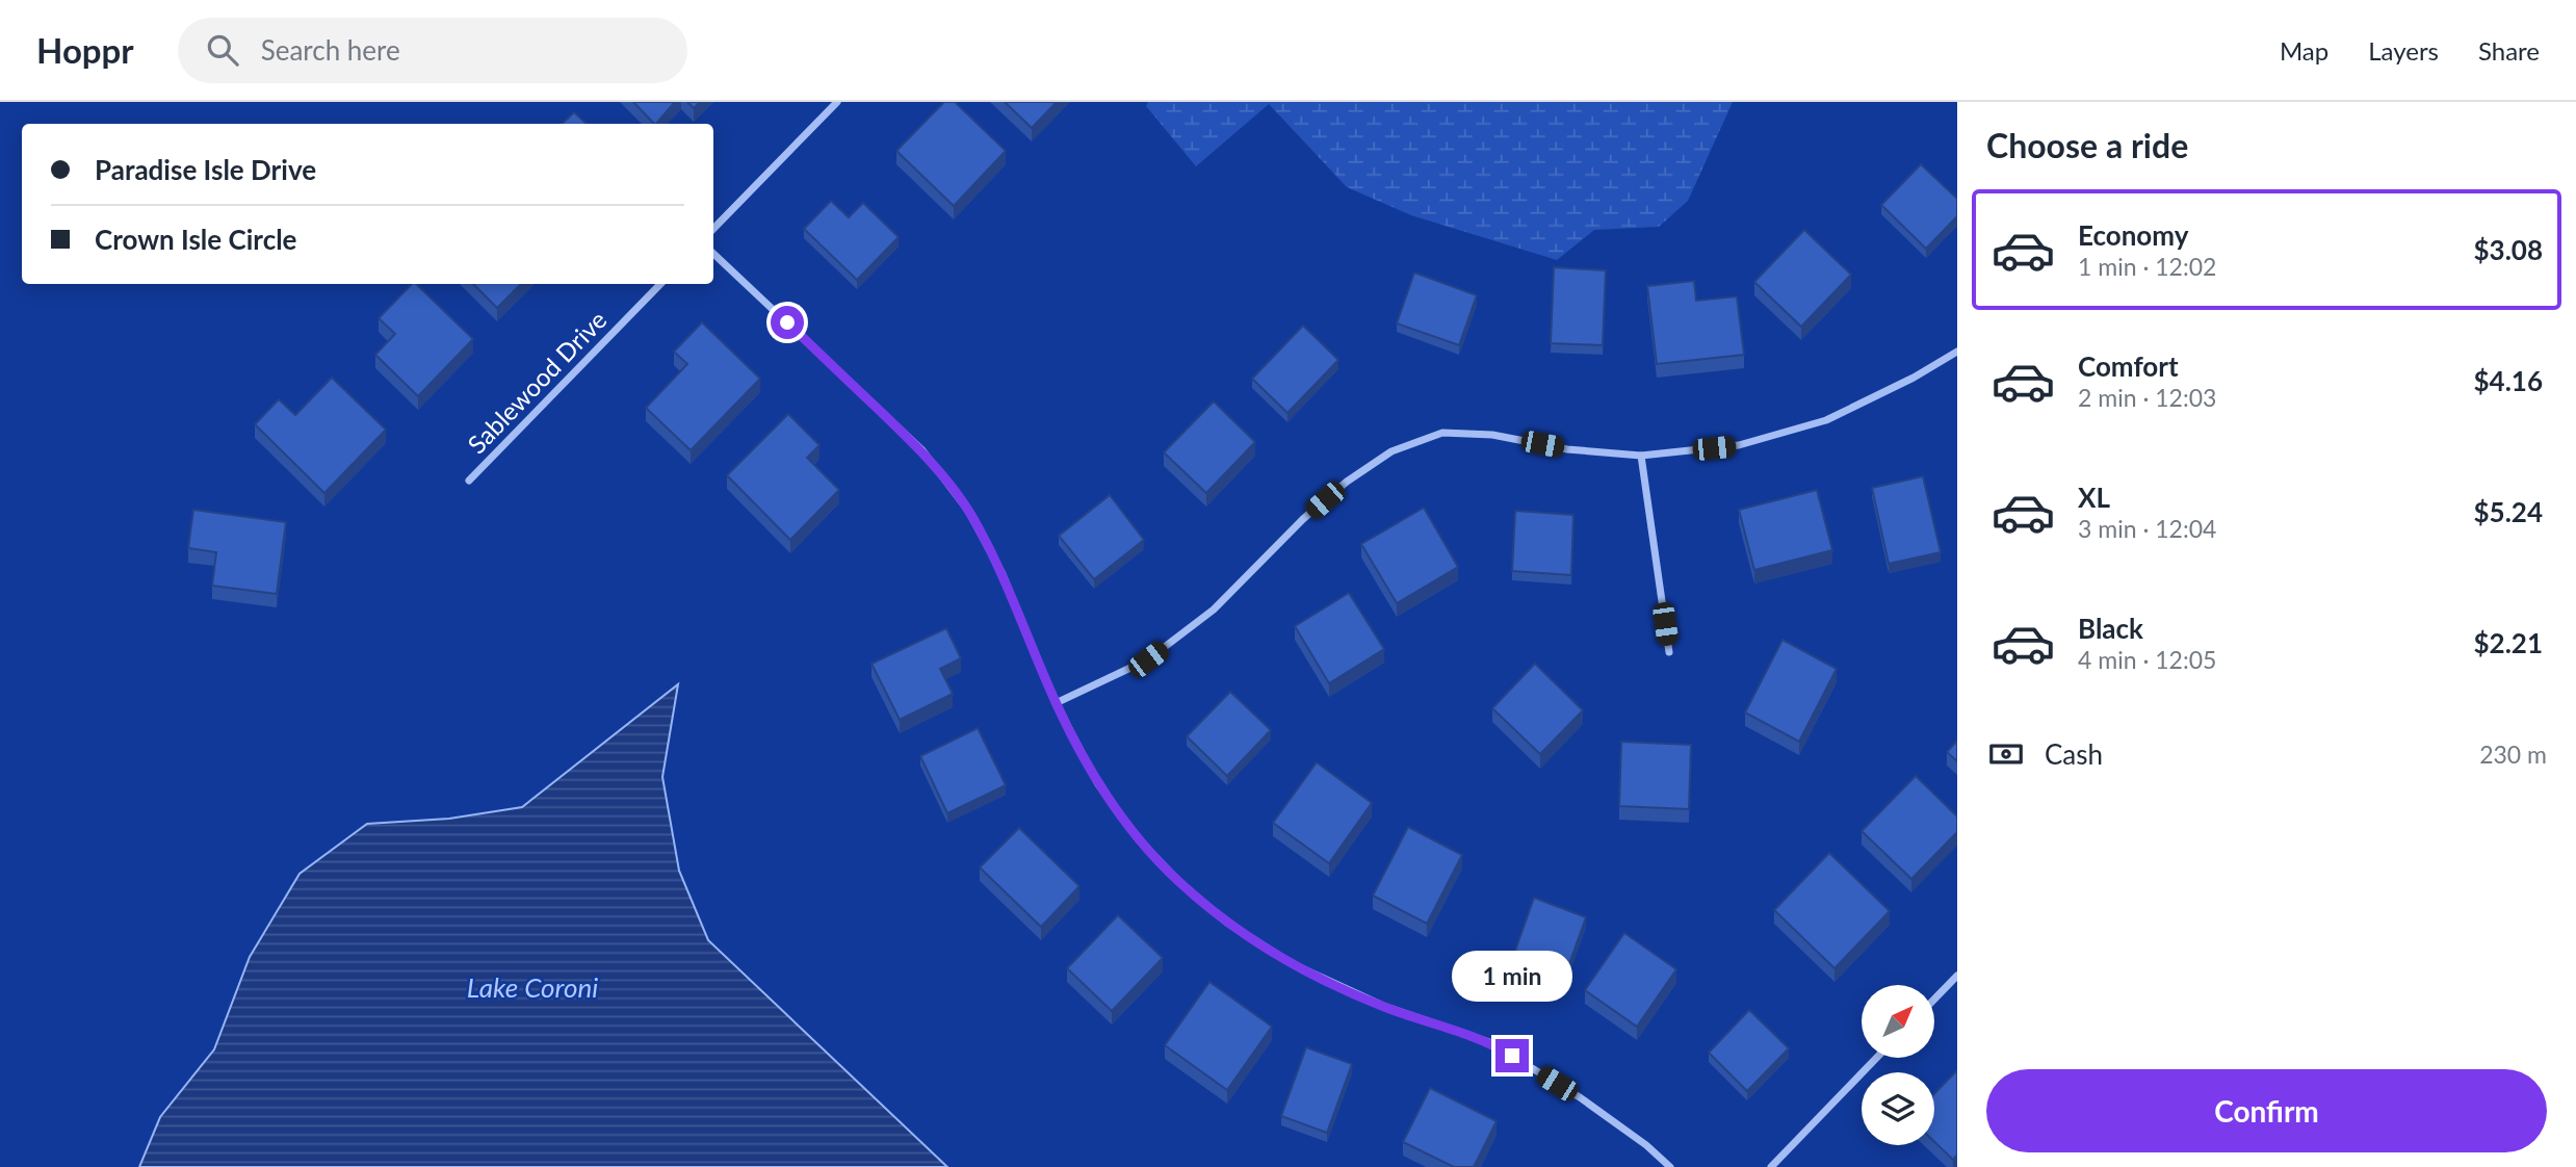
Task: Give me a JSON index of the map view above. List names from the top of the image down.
{
  "streets": {
    "street": ["Sablewood Drive"]
  },
  "water": ["Lake Coroni"],
  "north": "top right",
  "page": {
    "header": "Hoppr",
    "search": "Search here",
    "nav": ["Map", "Layers", "Share"],
    "heading": "Choose a ride",
    "banner": ["Paradise Isle Drive", "Crown Isle Circle"],
    "list": [
      {
        "name": "Economy",
        "note": "1 min · 12:02",
        "value": "$3.08"
      },
      {
        "name": "Comfort",
        "note": "2 min · 12:03",
        "value": "$4.16"
      },
      {
        "name": "XL",
        "note": "3 min · 12:04",
        "value": "$5.24"
      },
      {
        "name": "Black",
        "note": "4 min · 12:05",
        "value": "$2.21"
      }
    ],
    "pay": ["Cash", "230 m"],
    "bubble": "1 min",
    "buttons": "Confirm"
  }
}
